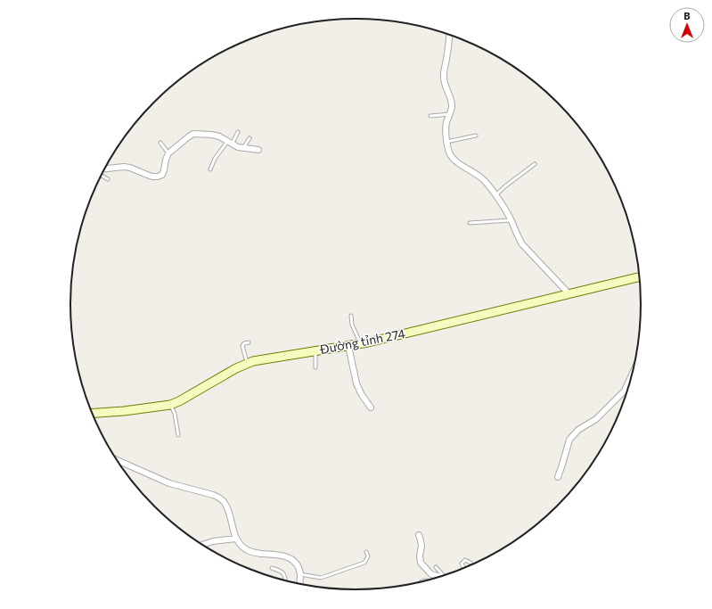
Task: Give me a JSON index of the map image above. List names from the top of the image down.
{
  "streets": {
    "main road": ["Đường tỉnh 274"]
  },
  "north": "top"
}
